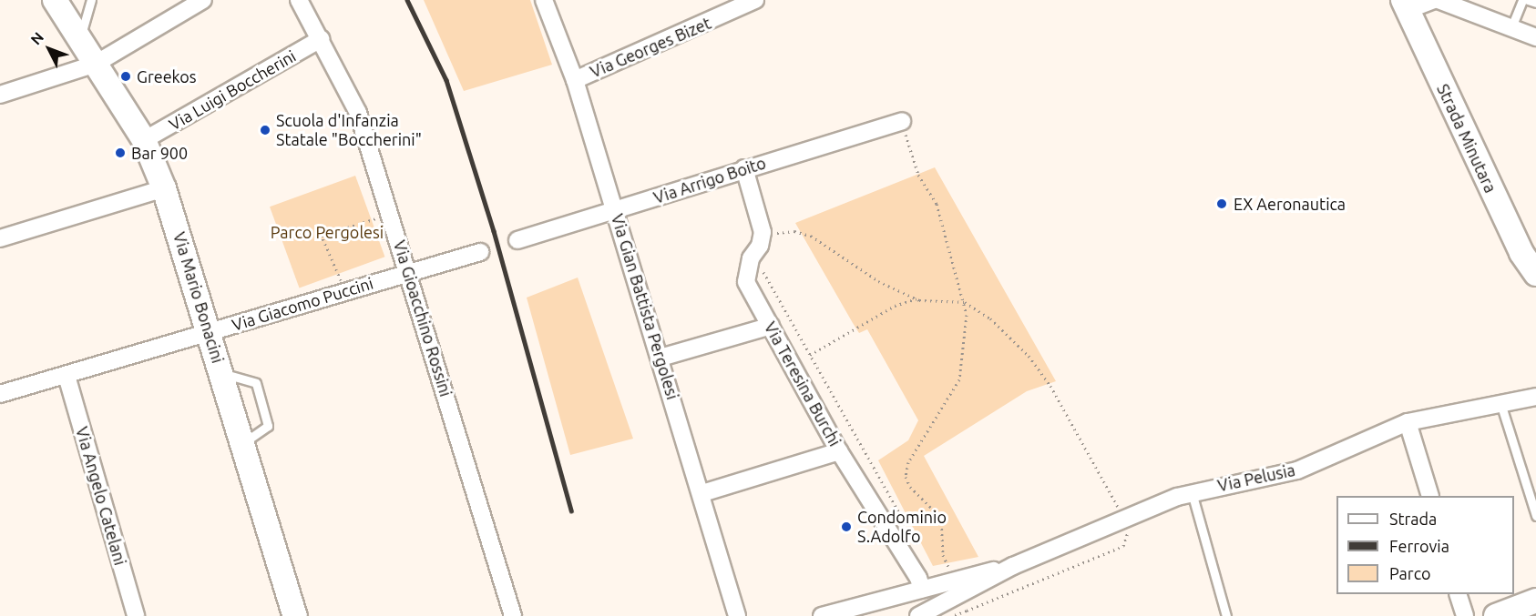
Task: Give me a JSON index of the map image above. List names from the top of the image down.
{
  "streets": {
    "main road": ["Strada Minutara", "Via Mario Bonacini"],
    "street": [
      "Via Georges Bizet",
      "Via Luigi Boccherini",
      "Via Arrigo Boito",
      "Via Giacomo Puccini",
      "Via Gian Battista Pergolesi",
      "Via Gioacchino Rossini",
      "Via Teresina Burchi",
      "Via Pelusia",
      "Via Angelo Catelani"
    ]
  },
  "crossings": [
    ["Via Georges Bizet", "Via Gian Battista Pergolesi"],
    ["Via Luigi Boccherini", "Via Mario Bonacini"],
    ["Via Luigi Boccherini", "Via Gioacchino Rossini"],
    ["Via Arrigo Boito", "Via Gian Battista Pergolesi"],
    ["Via Arrigo Boito", "Via Teresina Burchi"],
    ["Via Mario Bonacini", "Via Giacomo Puccini"],
    ["Via Giacomo Puccini", "Via Gioacchino Rossini"],
    ["Via Giacomo Puccini", "Via Angelo Catelani"],
    ["Via Teresina Burchi", "Via Pelusia"]
  ],
  "parks": ["Parco Pergolesi"],
  "places": [
    "Greekos",
    "Scuola d'Infanzia Statale \"Boccherini\"",
    "Bar 900",
    "EX Aeronautica",
    "Condominio S.Adolfo"
  ],
  "legend": ["Strada", "Ferrovia", "Parco"],
  "north": "top left"
}
